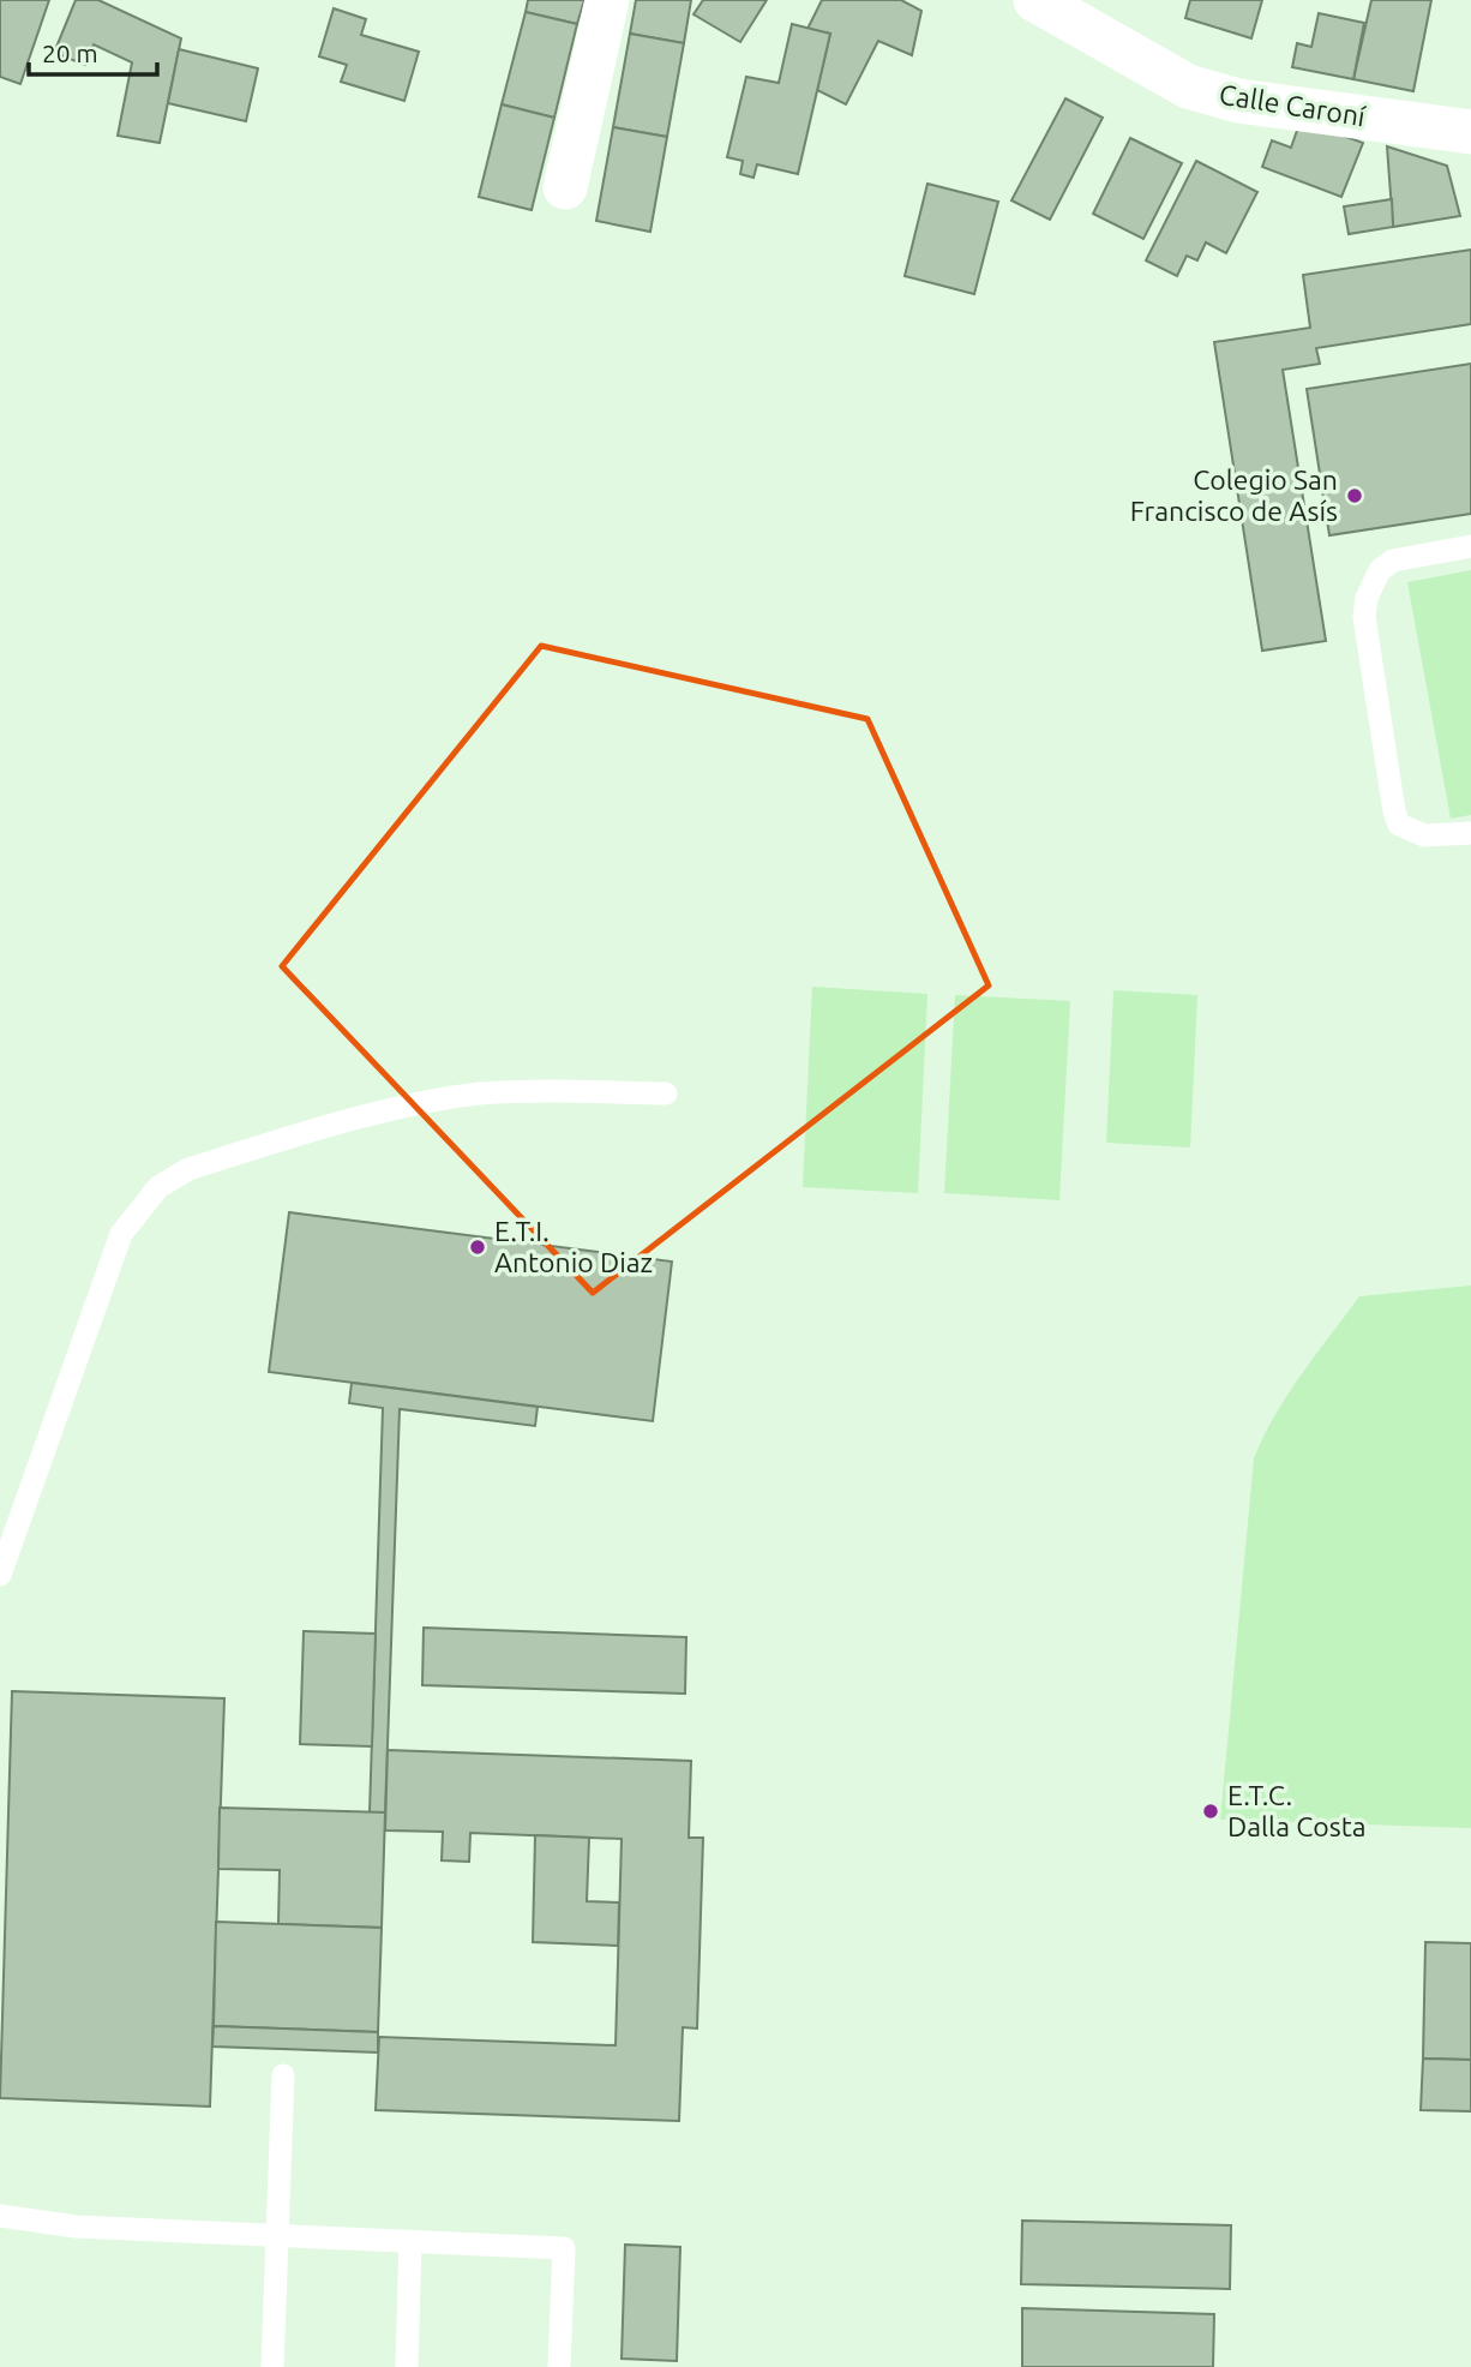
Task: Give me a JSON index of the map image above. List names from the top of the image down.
{
  "streets": {
    "street": ["Calle Caroní"]
  },
  "places": ["Colegio San Francisco de Asís", "E.T.I. Antonio Diaz", "E.T.C. Dalla Costa"],
  "scale_bar": "20 m"
}
